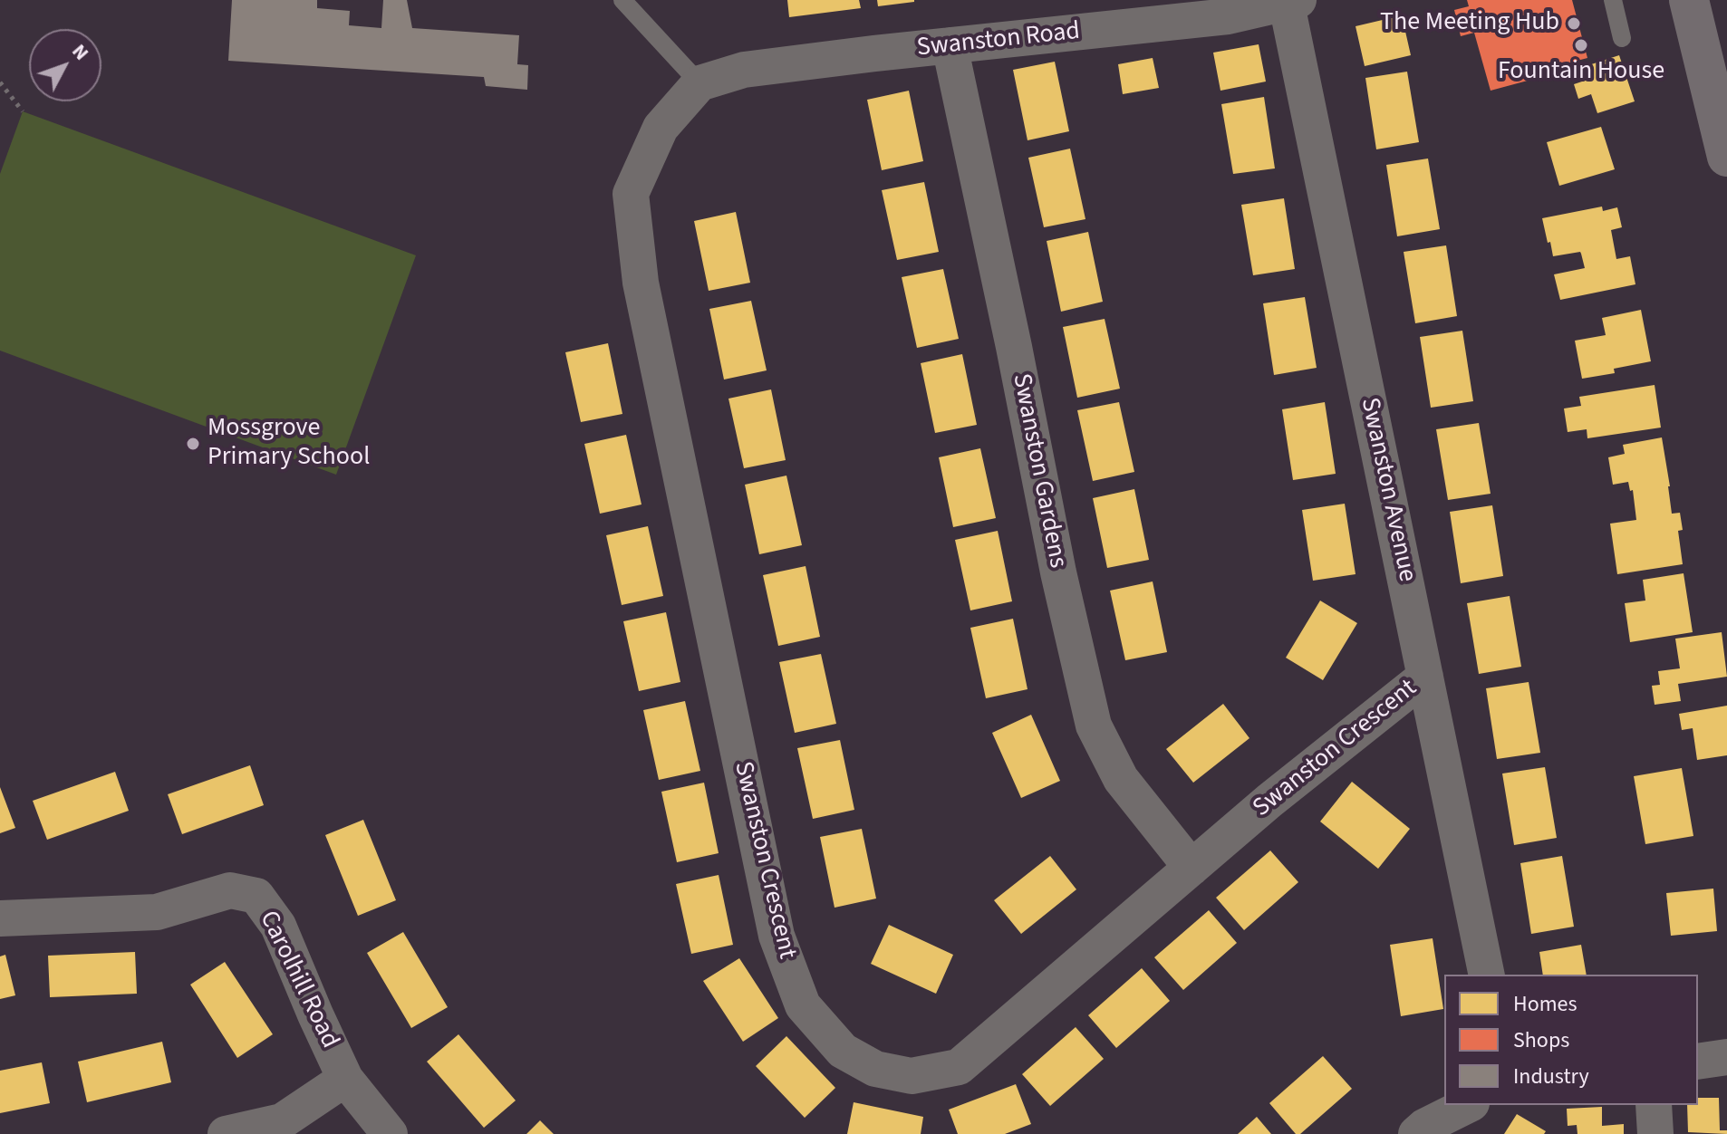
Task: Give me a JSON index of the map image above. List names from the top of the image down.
{
  "streets": {
    "street": [
      "Swanston Road",
      "Swanston Gardens",
      "Swanston Avenue",
      "Swanston Crescent",
      "Carolhill Road"
    ]
  },
  "crossings": [
    ["Swanston Road", "Swanston Gardens"],
    ["Swanston Road", "Swanston Avenue"],
    ["Swanston Road", "Swanston Crescent"],
    ["Swanston Gardens", "Swanston Crescent"],
    ["Swanston Avenue", "Swanston Crescent"]
  ],
  "places": ["The Meeting Hub", "Fountain House", "Mossgrove Primary School"],
  "legend": ["Homes", "Shops", "Industry"],
  "north": "top right"
}
